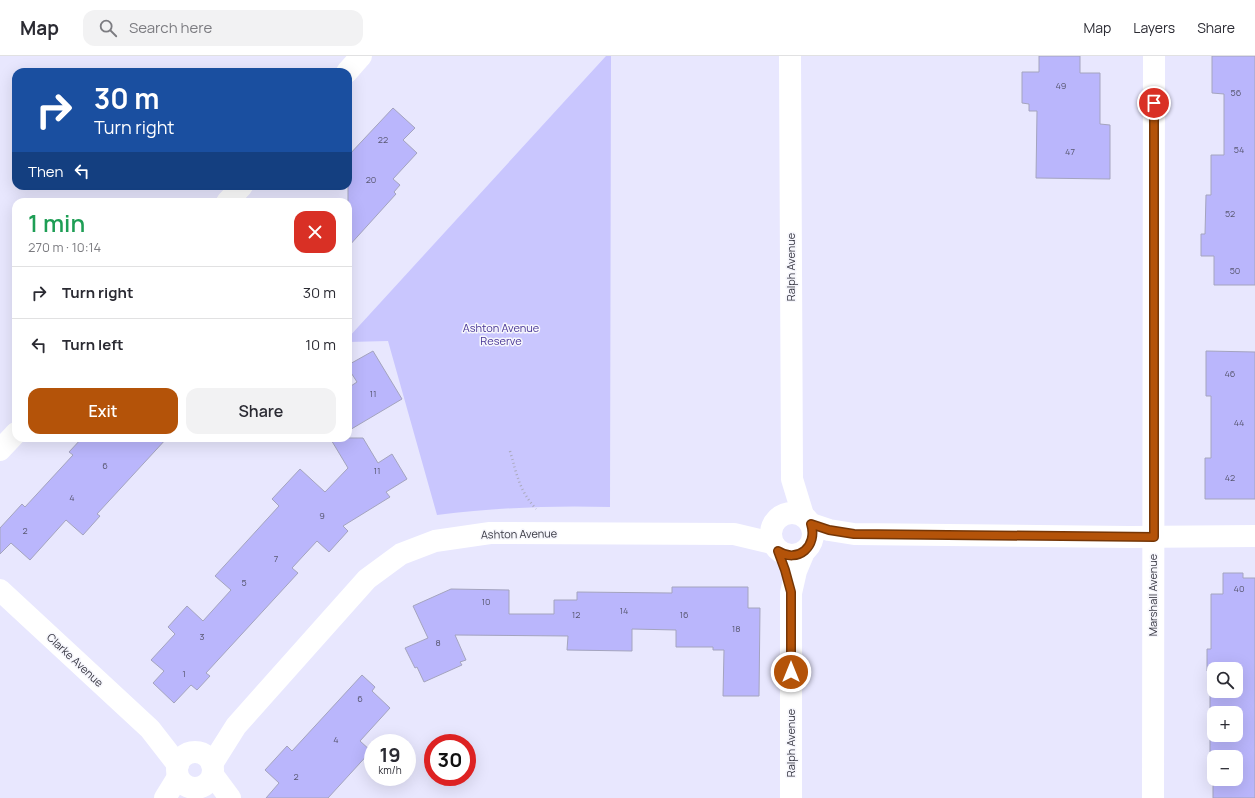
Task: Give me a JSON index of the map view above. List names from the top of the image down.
{
  "streets": {
    "street": [
      "Ralph Avenue",
      "Ashton Avenue",
      "Marshall Avenue",
      "Clarke Avenue"
    ]
  },
  "crossings": [
    ["Ralph Avenue", "Ashton Avenue"],
    ["Ashton Avenue", "Clarke Avenue"]
  ],
  "parks": ["Ashton Avenue Reserve"],
  "house_numbers": [
    "49",
    "56",
    "22",
    "54",
    "47",
    "20",
    "52",
    "50",
    "46",
    "11",
    "44",
    "6",
    "11",
    "42",
    "4",
    "9",
    "2",
    "7",
    "5",
    "40",
    "10",
    "14",
    "12",
    "16",
    "18",
    "3",
    "8",
    "1",
    "6",
    "4",
    "2"
  ],
  "page": {
    "header": "Map",
    "search": "Search here",
    "nav": ["Map", "Layers", "Share"],
    "turn": ["30 m", "Turn right"],
    "then": "Then",
    "heading": ["1 min", "270 m · 10:14"],
    "list": [
      {
        "name": "Turn right",
        "value": "30 m"
      },
      {
        "name": "Turn left",
        "value": "10 m"
      }
    ],
    "buttons": ["Exit", "Share"],
    "map_buttons": ["+", "−"],
    "speed": "19 km/h",
    "limit": "30"
  }
}
